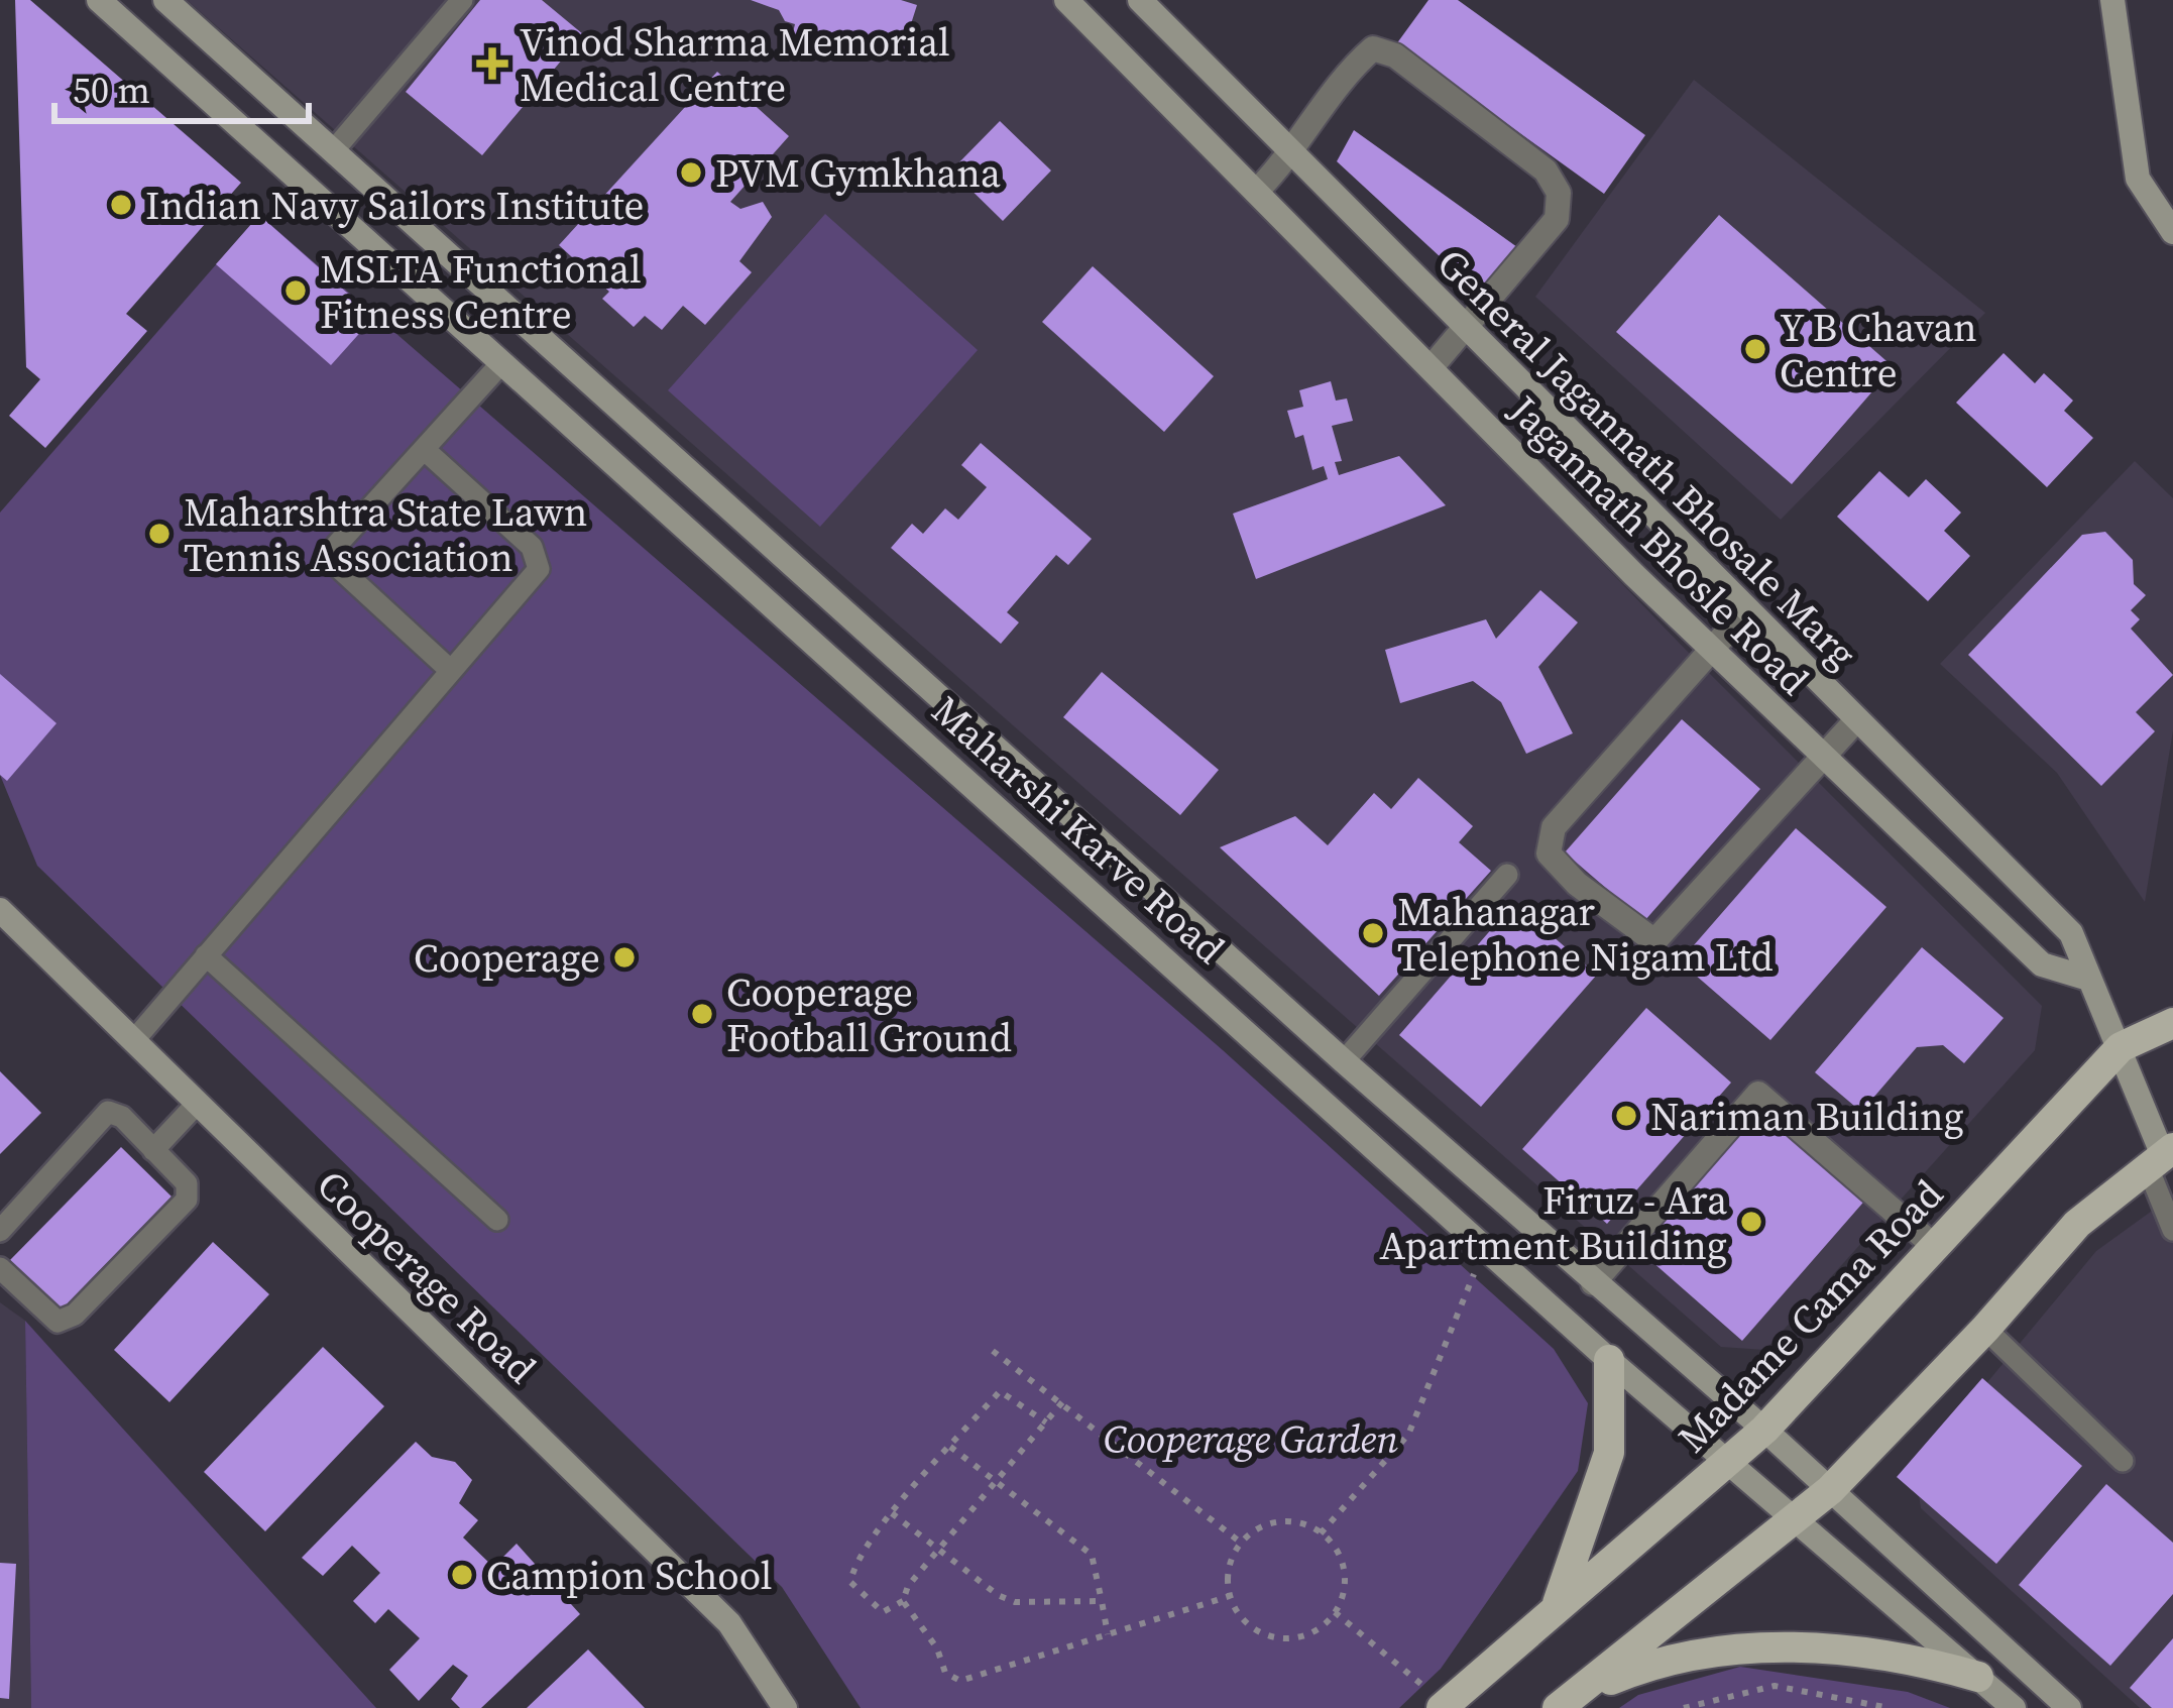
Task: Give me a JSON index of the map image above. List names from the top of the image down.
{
  "streets": {
    "main road": ["Madame Cama Road"],
    "street": [
      "General Jagannath Bhosale Marg",
      "Jagannath Bhosle Road",
      "Maharshi Karve Road",
      "Cooperage Road"
    ]
  },
  "crossings": [
    ["General Jagannath Bhosale Marg", "Jagannath Bhosle Road"],
    ["Maharshi Karve Road", "Madame Cama Road"]
  ],
  "parks": ["Cooperage Garden"],
  "places": {
    "health": ["Vinod Sharma Memorial Medical Centre"],
    "other": [
      "PVM Gymkhana",
      "Indian Navy Sailors Institute",
      "MSLTA Functional Fitness Centre",
      "Y B Chavan Centre",
      "Maharshtra State Lawn Tennis Association",
      "Mahanagar Telephone Nigam Ltd",
      "Cooperage",
      "Cooperage Football Ground",
      "Nariman Building",
      "Firuz - Ara Apartment Building",
      "Campion School"
    ]
  },
  "scale_bar": "50 m"
}
